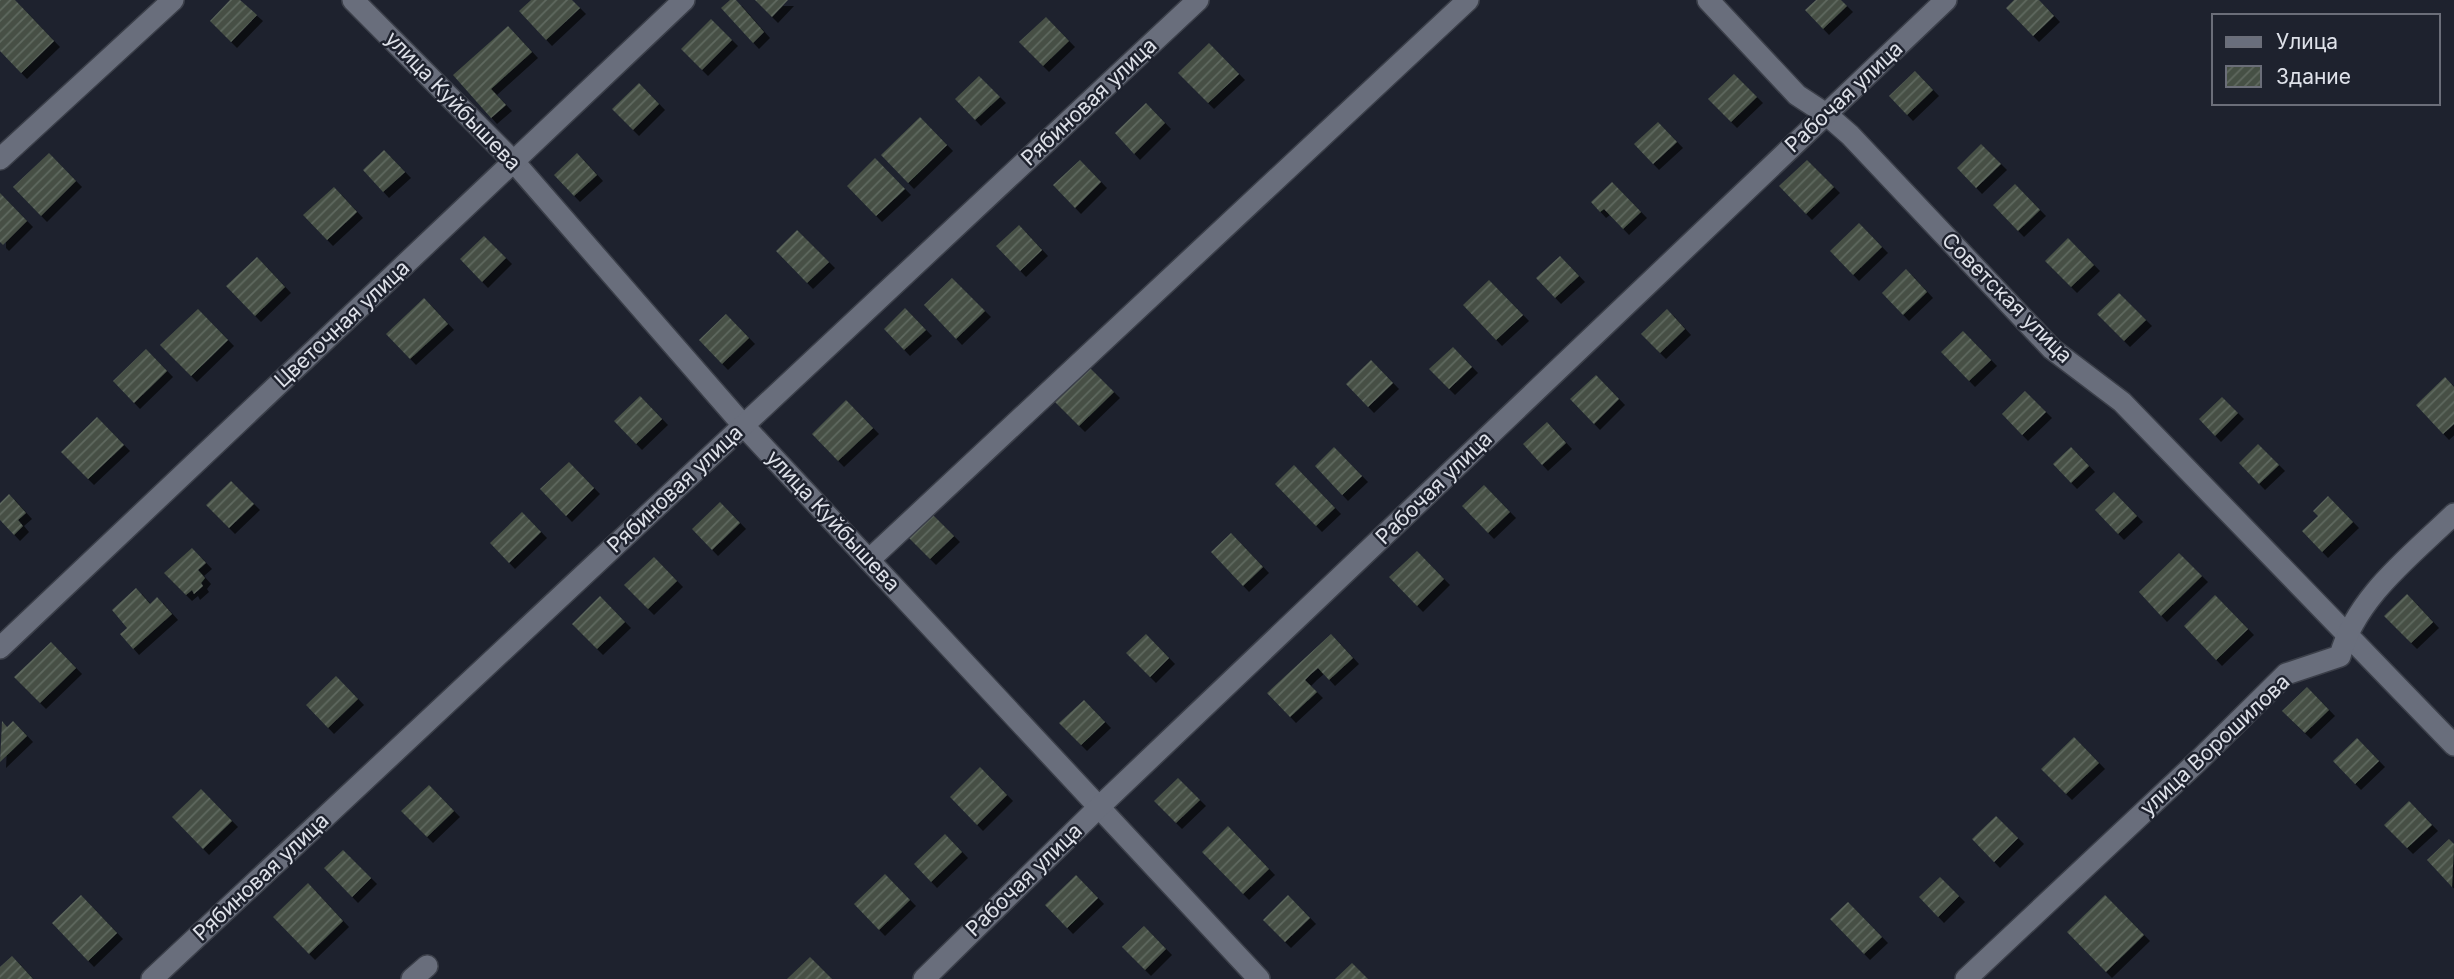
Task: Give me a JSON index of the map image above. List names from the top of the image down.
{
  "streets": {
    "street": [
      "Рабочая улица",
      "улица Куйбышева",
      "Рябиновая улица",
      "Советская улица",
      "Цветочная улица",
      "улица Ворошилова"
    ]
  },
  "crossings": [
    ["Рабочая улица", "улица Куйбышева"],
    ["Рабочая улица", "Советская улица"],
    ["улица Куйбышева", "Рябиновая улица"],
    ["улица Куйбышева", "Цветочная улица"],
    ["Советская улица", "улица Ворошилова"]
  ],
  "legend": ["Улица", "Здание"]
}
